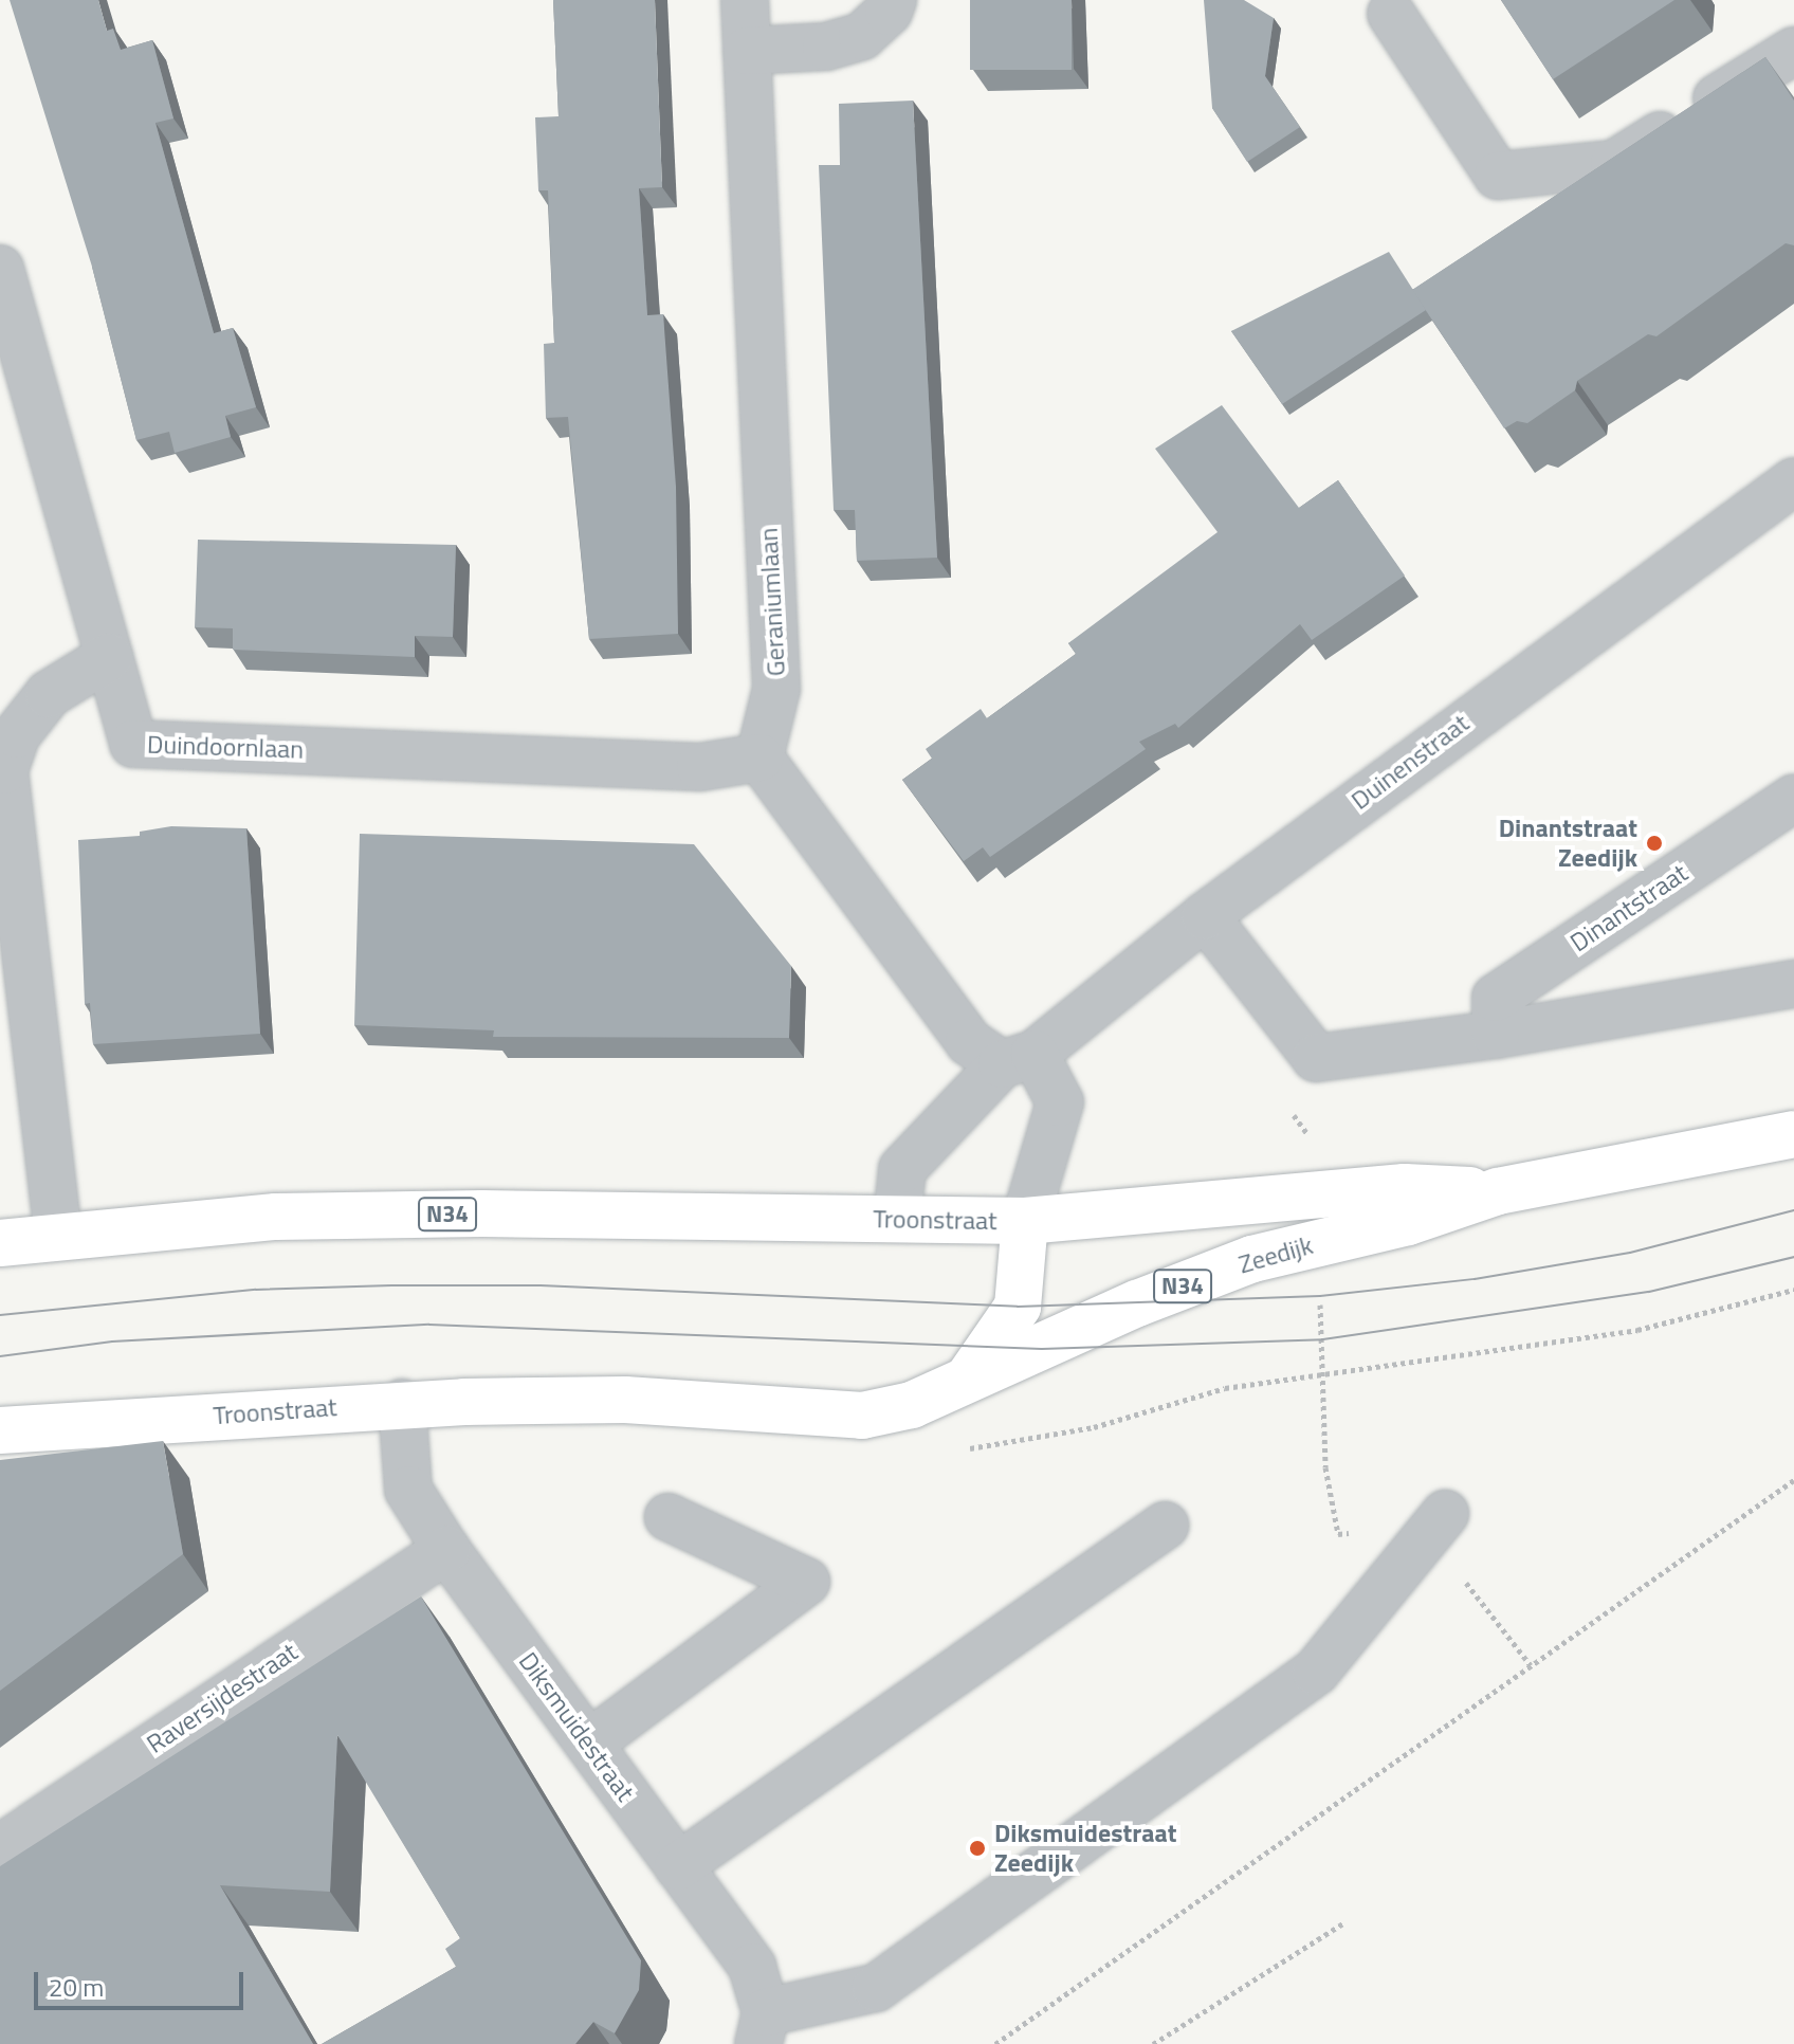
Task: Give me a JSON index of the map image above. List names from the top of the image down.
{
  "streets": {
    "main road": ["N34", "Troonstraat", "Zeedijk"],
    "street": [
      "Geraniumlaan",
      "Duindoornlaan",
      "Duinenstraat",
      "Dinantstraat",
      "Raversijdestraat",
      "Diksmuidestraat"
    ]
  },
  "crossings": [
    ["Geraniumlaan", "Duindoornlaan"],
    ["Duinenstraat", "Troonstraat"],
    ["Troonstraat", "Zeedijk"],
    ["Troonstraat", "Diksmuidestraat"],
    ["Raversijdestraat", "Diksmuidestraat"]
  ],
  "places": ["Dinantstraat Zeedijk", "Diksmuidestraat Zeedijk"],
  "scale_bar": "20 m"
}
